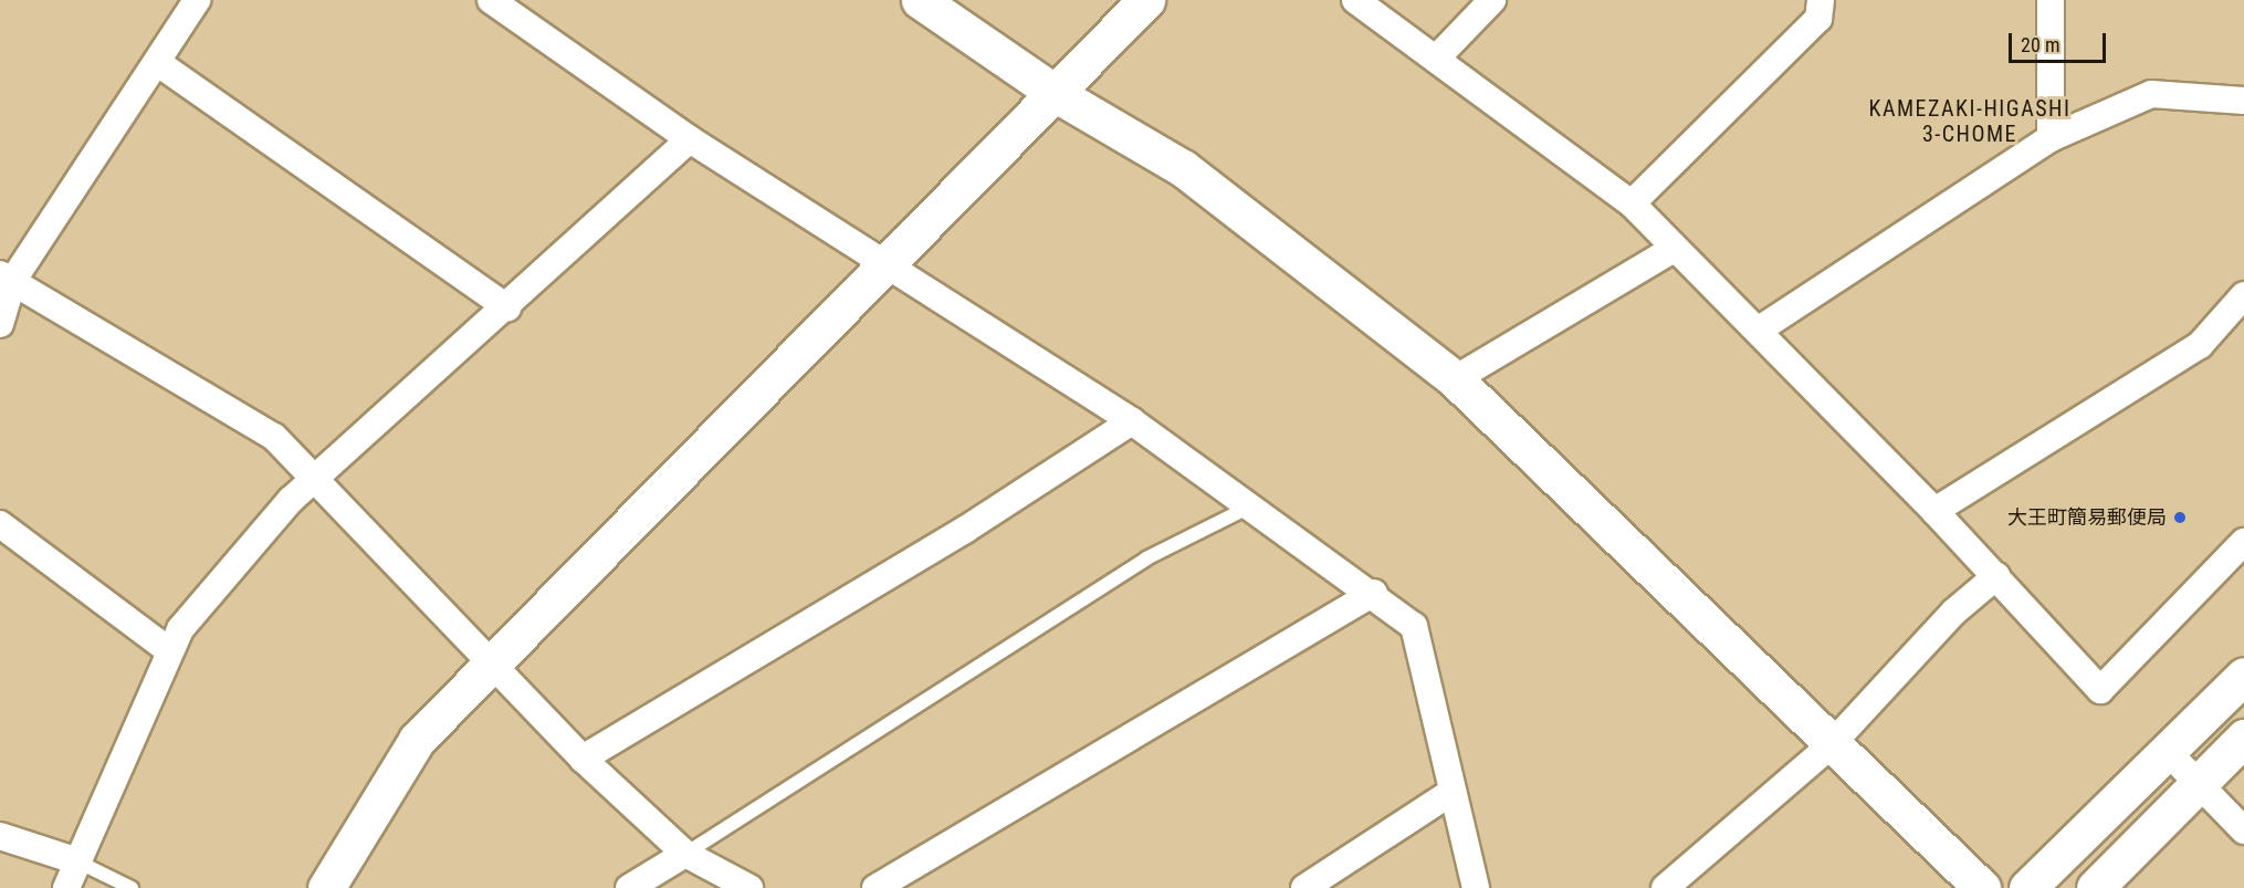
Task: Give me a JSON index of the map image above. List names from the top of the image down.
{
  "districts": ["KAMEZAKI-HIGASHI 3-CHOME"],
  "places": ["大王町簡易郵便局"],
  "scale_bar": "20 m"
}
